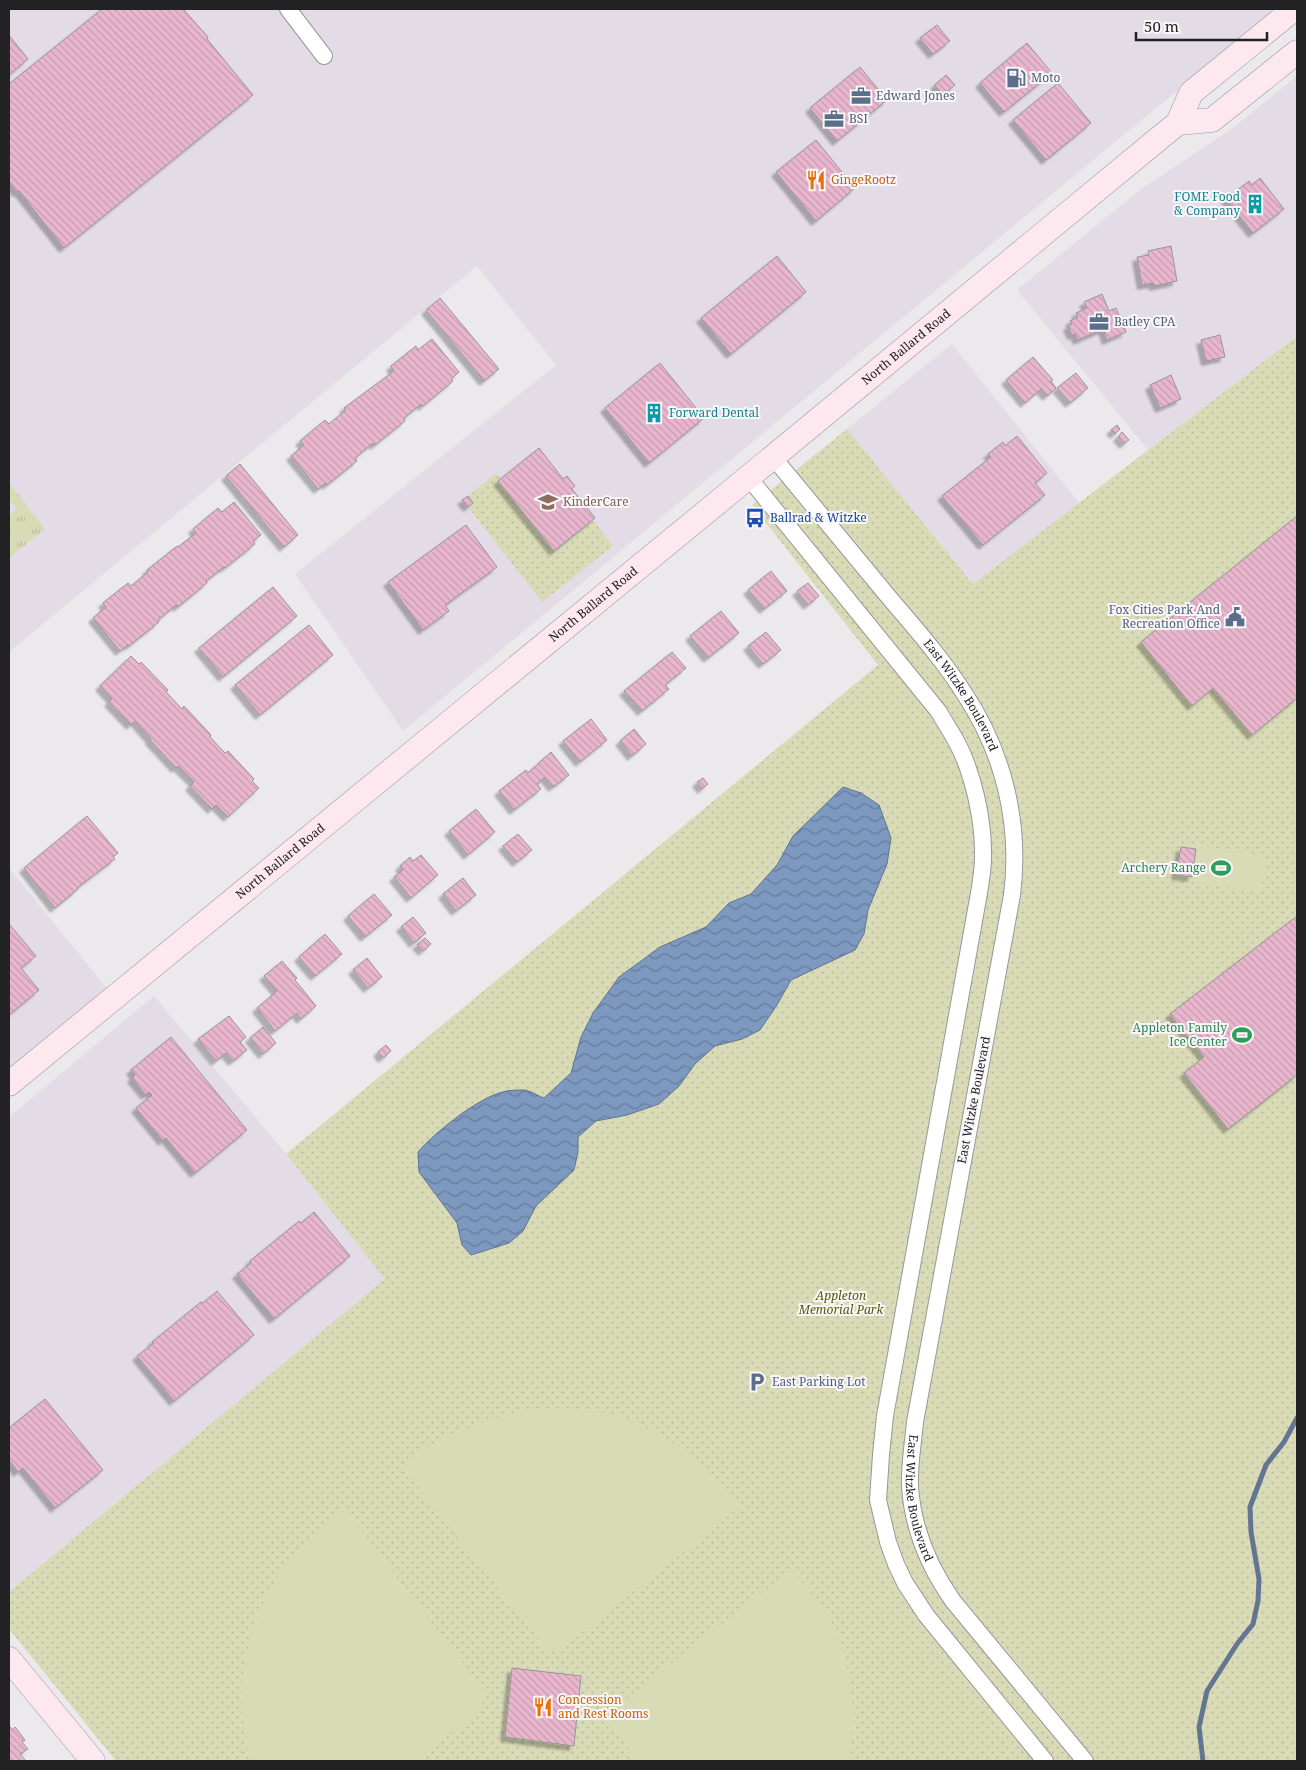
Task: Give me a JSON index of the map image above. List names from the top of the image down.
{
  "streets": {
    "main road": ["North Ballard Road"],
    "street": ["East Witzke Boulevard"]
  },
  "crossings": [
    ["North Ballard Road", "East Witzke Boulevard"]
  ],
  "parks": ["Appleton Memorial Park"],
  "places": {
    "fuel station": ["Moto"],
    "office": ["Edward Jones", "BSI", "Batley CPA"],
    "restaurant": ["GingeRootz", "Concession and Rest Rooms"],
    "building": ["FOME Food & Company", "Forward Dental"],
    "school or university": ["KinderCare"],
    "bus stop": ["Ballrad & Witzke"],
    "public building": ["Fox Cities Park And Recreation Office"],
    "sports": ["Archery Range", "Appleton Family Ice Center"],
    "parking": ["East Parking Lot"]
  },
  "scale_bar": "50 m"
}
